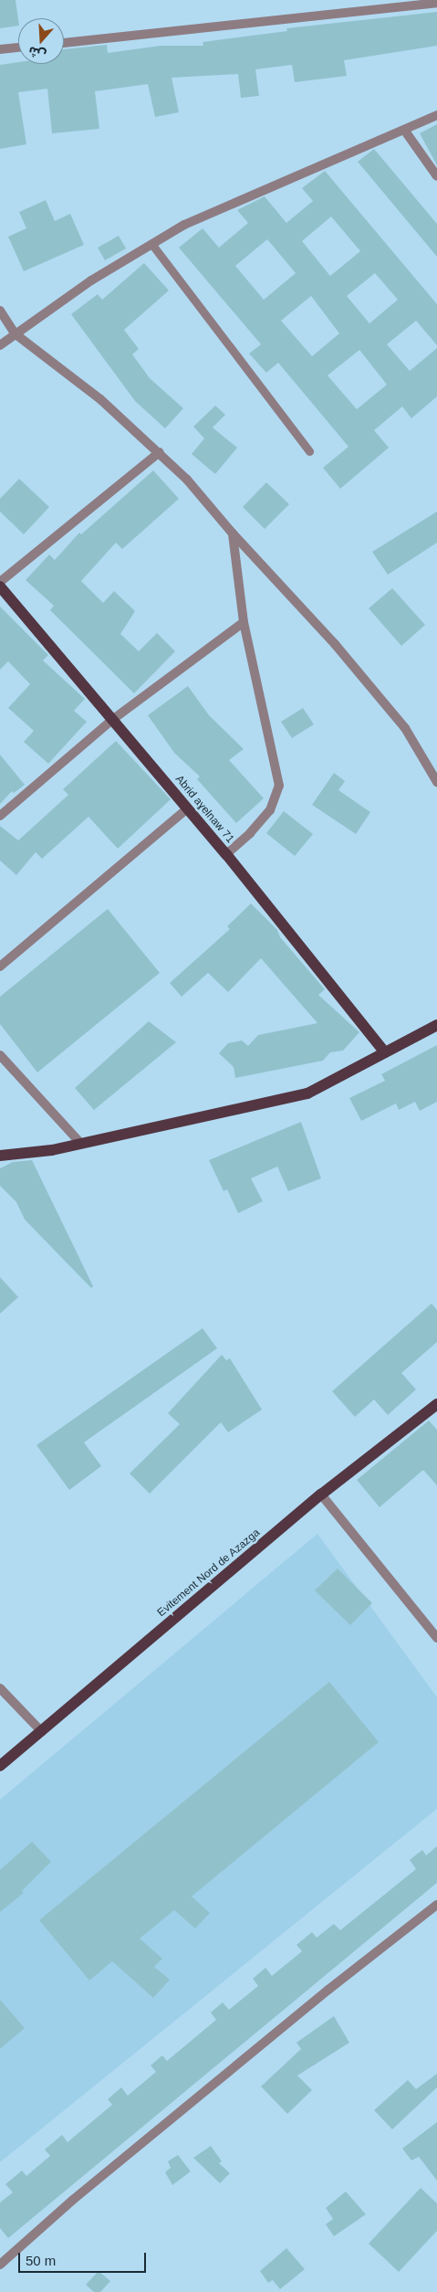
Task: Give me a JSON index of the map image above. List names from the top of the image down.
{
  "streets": {
    "main road": ["Abrid aɣelnaw 71", "Evitement Nord de Azazga"]
  },
  "scale_bar": "50 m",
  "north": "bottom"
}
